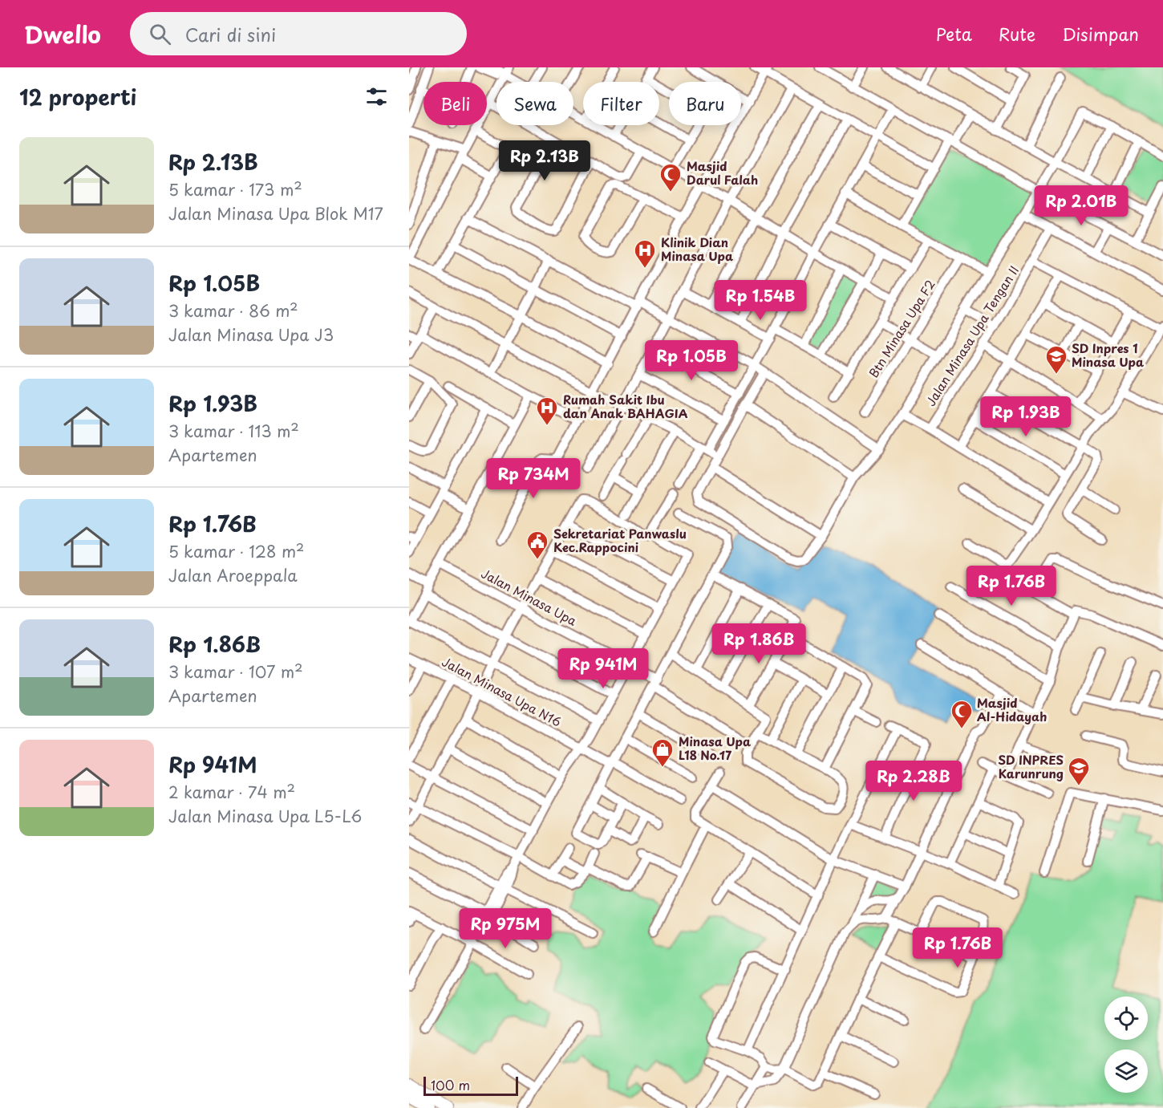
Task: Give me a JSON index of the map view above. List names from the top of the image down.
{
  "streets": {
    "street": [
      "Btn Minasa Upa F2",
      "Jalan Minasa Upa Tengan II",
      "Jalan Minasa Upa",
      "Jalan Minasa Upa N16"
    ]
  },
  "places": {
    "mosque": ["Masjid Darul Falah", "Masjid Al-Hidayah"],
    "hospital": ["Klinik Dian Minasa Upa", "Rumah Sakit Ibu dan Anak BAHAGIA"],
    "school or university": ["SD Inpres 1 Minasa Upa", "SD INPRES Karunrung"],
    "public building": ["Sekretariat Panwaslu Kec.Rappocini"],
    "shop": ["Minasa Upa L18 No.17"]
  },
  "scale_bar": "100 m",
  "page": {
    "header": "Dwello",
    "search": "Cari di sini",
    "nav": ["Peta", "Rute", "Disimpan"],
    "heading": "12 properti",
    "chip": [
      "Beli",
      "Sewa",
      "Filter",
      "Baru"
    ],
    "list": [
      {
        "name": "Rp 2.13B",
        "note": "5 kamar · 173 m² · Jalan Minasa Upa Blok M17"
      },
      {
        "name": "Rp 1.05B",
        "note": "3 kamar · 86 m² · Jalan Minasa Upa J3"
      },
      {
        "name": "Rp 1.93B",
        "note": "3 kamar · 113 m² · Apartemen"
      },
      {
        "name": "Rp 1.76B",
        "note": "5 kamar · 128 m² · Jalan Aroeppala"
      },
      {
        "name": "Rp 1.86B",
        "note": "3 kamar · 107 m² · Apartemen"
      },
      {
        "name": "Rp 941M",
        "note": "2 kamar · 74 m² · Jalan Minasa Upa L5-L6"
      }
    ],
    "price": [
      "Rp 2.13B",
      "Rp 2.01B",
      "Rp 1.54B",
      "Rp 1.05B",
      "Rp 1.93B",
      "Rp 734M",
      "Rp 1.76B",
      "Rp 1.86B",
      "Rp 941M",
      "Rp 2.28B",
      "Rp 975M",
      "Rp 1.76B"
    ],
    "scale": "100 m"
  }
}
